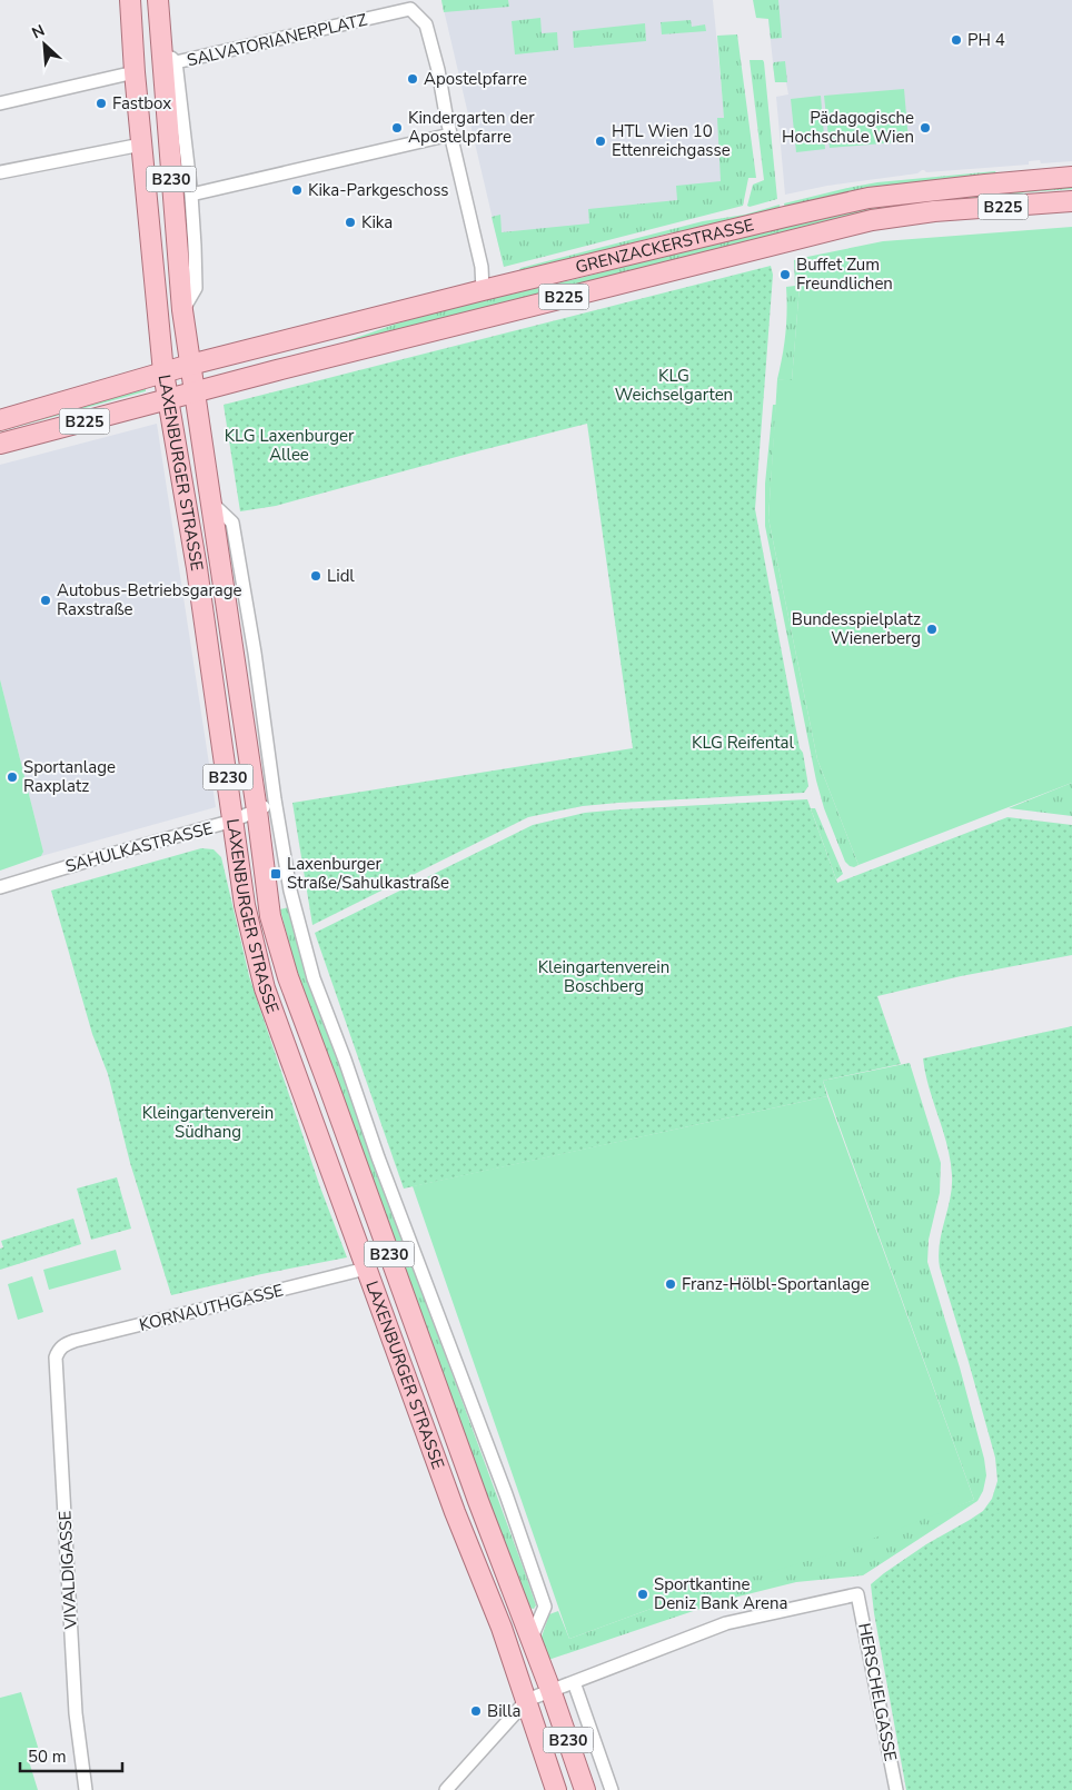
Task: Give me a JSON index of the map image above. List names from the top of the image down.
{
  "streets": {
    "main road": [
      "B230",
      "B225",
      "GRENZACKERSTRASSE",
      "LAXENBURGER STRASSE"
    ],
    "street": [
      "SALVATORIANERPLATZ",
      "SAHULKASTRASSE",
      "KORNAUTHGASSE",
      "VIVALDIGASSE",
      "HERSCHELGASSE"
    ]
  },
  "crossings": [
    ["B225", "GRENZACKERSTRASSE"],
    ["B225", "LAXENBURGER STRASSE"],
    ["GRENZACKERSTRASSE", "LAXENBURGER STRASSE"],
    ["LAXENBURGER STRASSE", "SAHULKASTRASSE"],
    ["LAXENBURGER STRASSE", "KORNAUTHGASSE"],
    ["KORNAUTHGASSE", "VIVALDIGASSE"]
  ],
  "parks": [
    "KLG Weichselgarten",
    "KLG Laxenburger Allee",
    "KLG Reifental",
    "Kleingartenverein Boschberg",
    "Kleingartenverein Südhang"
  ],
  "places": {
    "other": [
      "PH 4",
      "Apostelpfarre",
      "Fastbox",
      "Kindergarten der Apostelpfarre",
      "Pädagogische Hochschule Wien",
      "HTL Wien 10 Ettenreichgasse",
      "Kika-Parkgeschoss",
      "Kika",
      "Buffet Zum Freundlichen",
      "Lidl",
      "Autobus-Betriebsgarage Raxstraße",
      "Bundesspielplatz Wienerberg",
      "Sportanlage Raxplatz",
      "Franz-Hölbl-Sportanlage",
      "Sportkantine Deniz Bank Arena",
      "Billa"
    ],
    "transit": ["Laxenburger Straße/Sahulkastraße"]
  },
  "scale_bar": "50 m",
  "north": "top left"
}
